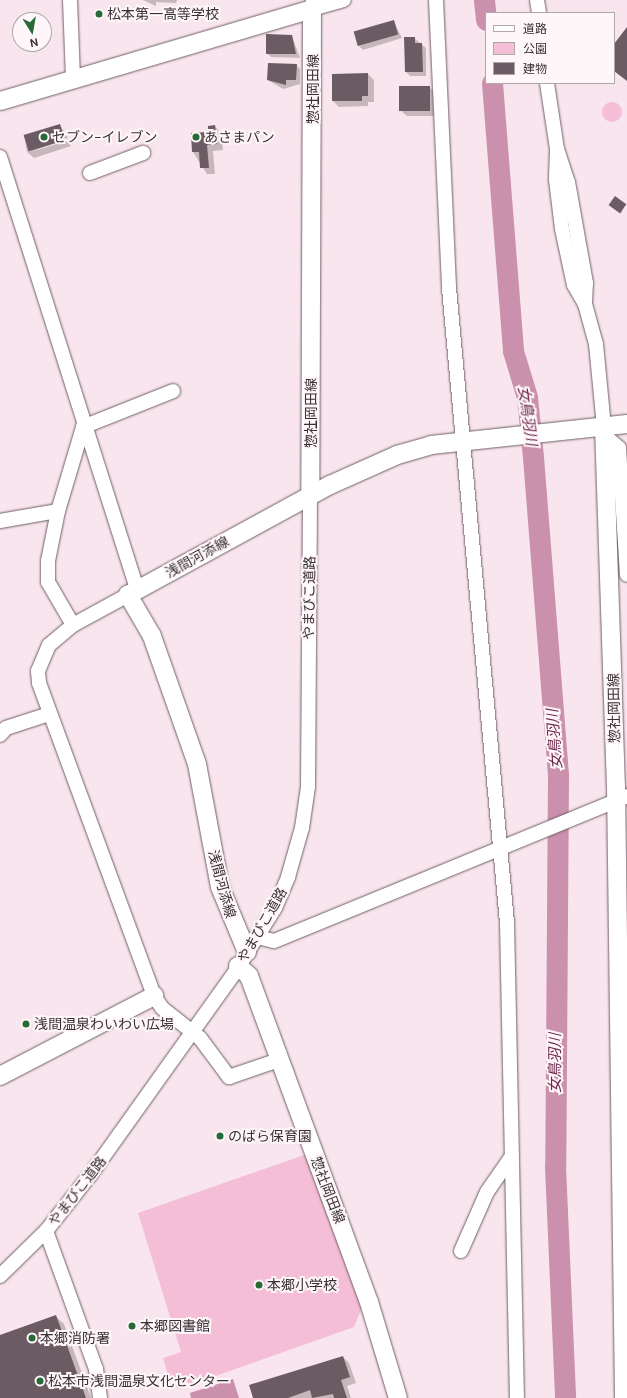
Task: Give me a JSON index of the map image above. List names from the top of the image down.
{
  "streets": {
    "main road": ["惣社岡田線", "浅間河添線"],
    "street": ["やまびこ道路"]
  },
  "crossings": [
    ["惣社岡田線", "浅間河添線"],
    ["惣社岡田線", "やまびこ道路"],
    ["浅間河添線", "やまびこ道路"]
  ],
  "water": ["女鳥羽川"],
  "places": [
    "松本第一高等学校",
    "セブン-イレブン",
    "あさまパン",
    "浅間温泉わいわい広場",
    "のばら保育園",
    "本郷小学校",
    "本郷図書館",
    "本郷消防署",
    "松本市浅間温泉文化センター"
  ],
  "legend": ["道路", "公園", "建物"],
  "north": "bottom"
}
